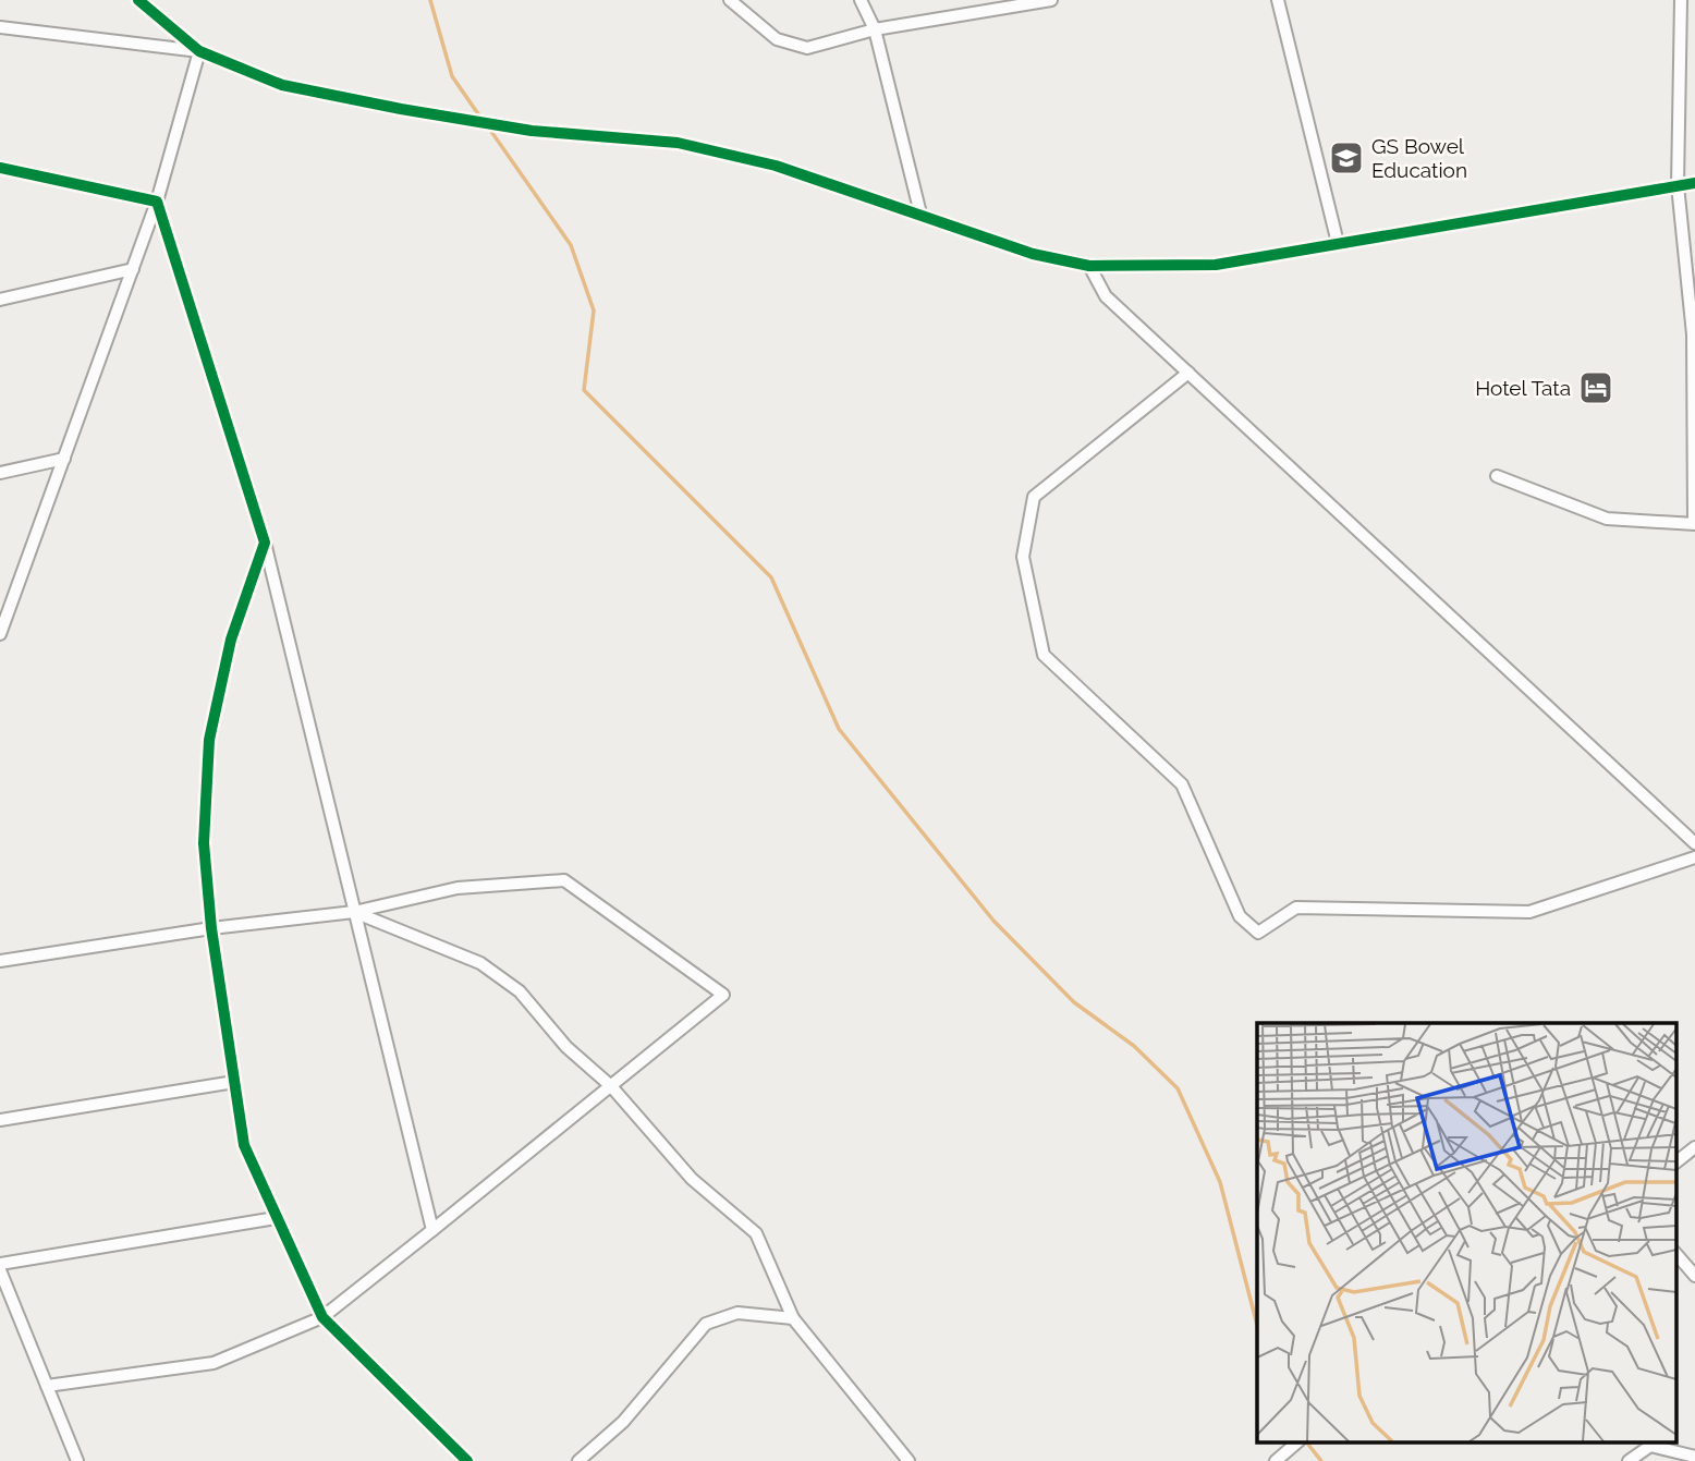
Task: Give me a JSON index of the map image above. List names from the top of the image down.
{
  "places": {
    "school or university": ["GS Bowel Education"],
    "hotel": ["Hotel Tata"]
  }
}
